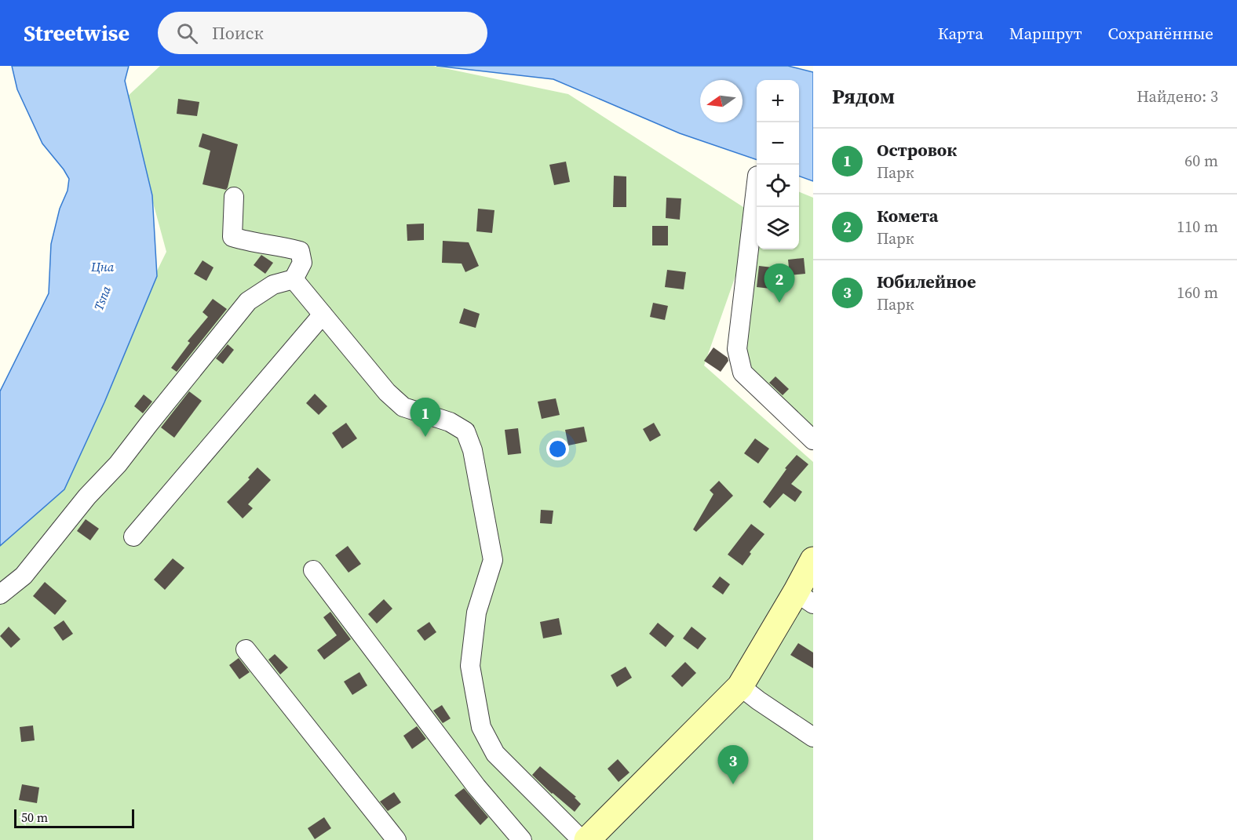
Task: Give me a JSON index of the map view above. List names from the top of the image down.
{
  "water": ["Цна", "Tsna"],
  "scale_bar": "50 m",
  "north": "left",
  "page": {
    "header": "Streetwise",
    "search": "Поиск",
    "nav": ["Карта", "Маршрут", "Сохранённые"],
    "heading": ["Рядом", "Найдено: 3"],
    "map_buttons": ["+", "−"],
    "list": [
      {
        "mark": "1",
        "name": "Островок",
        "note": "Парк",
        "value": "60 m"
      },
      {
        "mark": "2",
        "name": "Комета",
        "note": "Парк",
        "value": "110 m"
      },
      {
        "mark": "3",
        "name": "Юбилейное",
        "note": "Парк",
        "value": "160 m"
      }
    ],
    "pins": ["2", "1", "3"],
    "scale": "50 m"
  }
}
